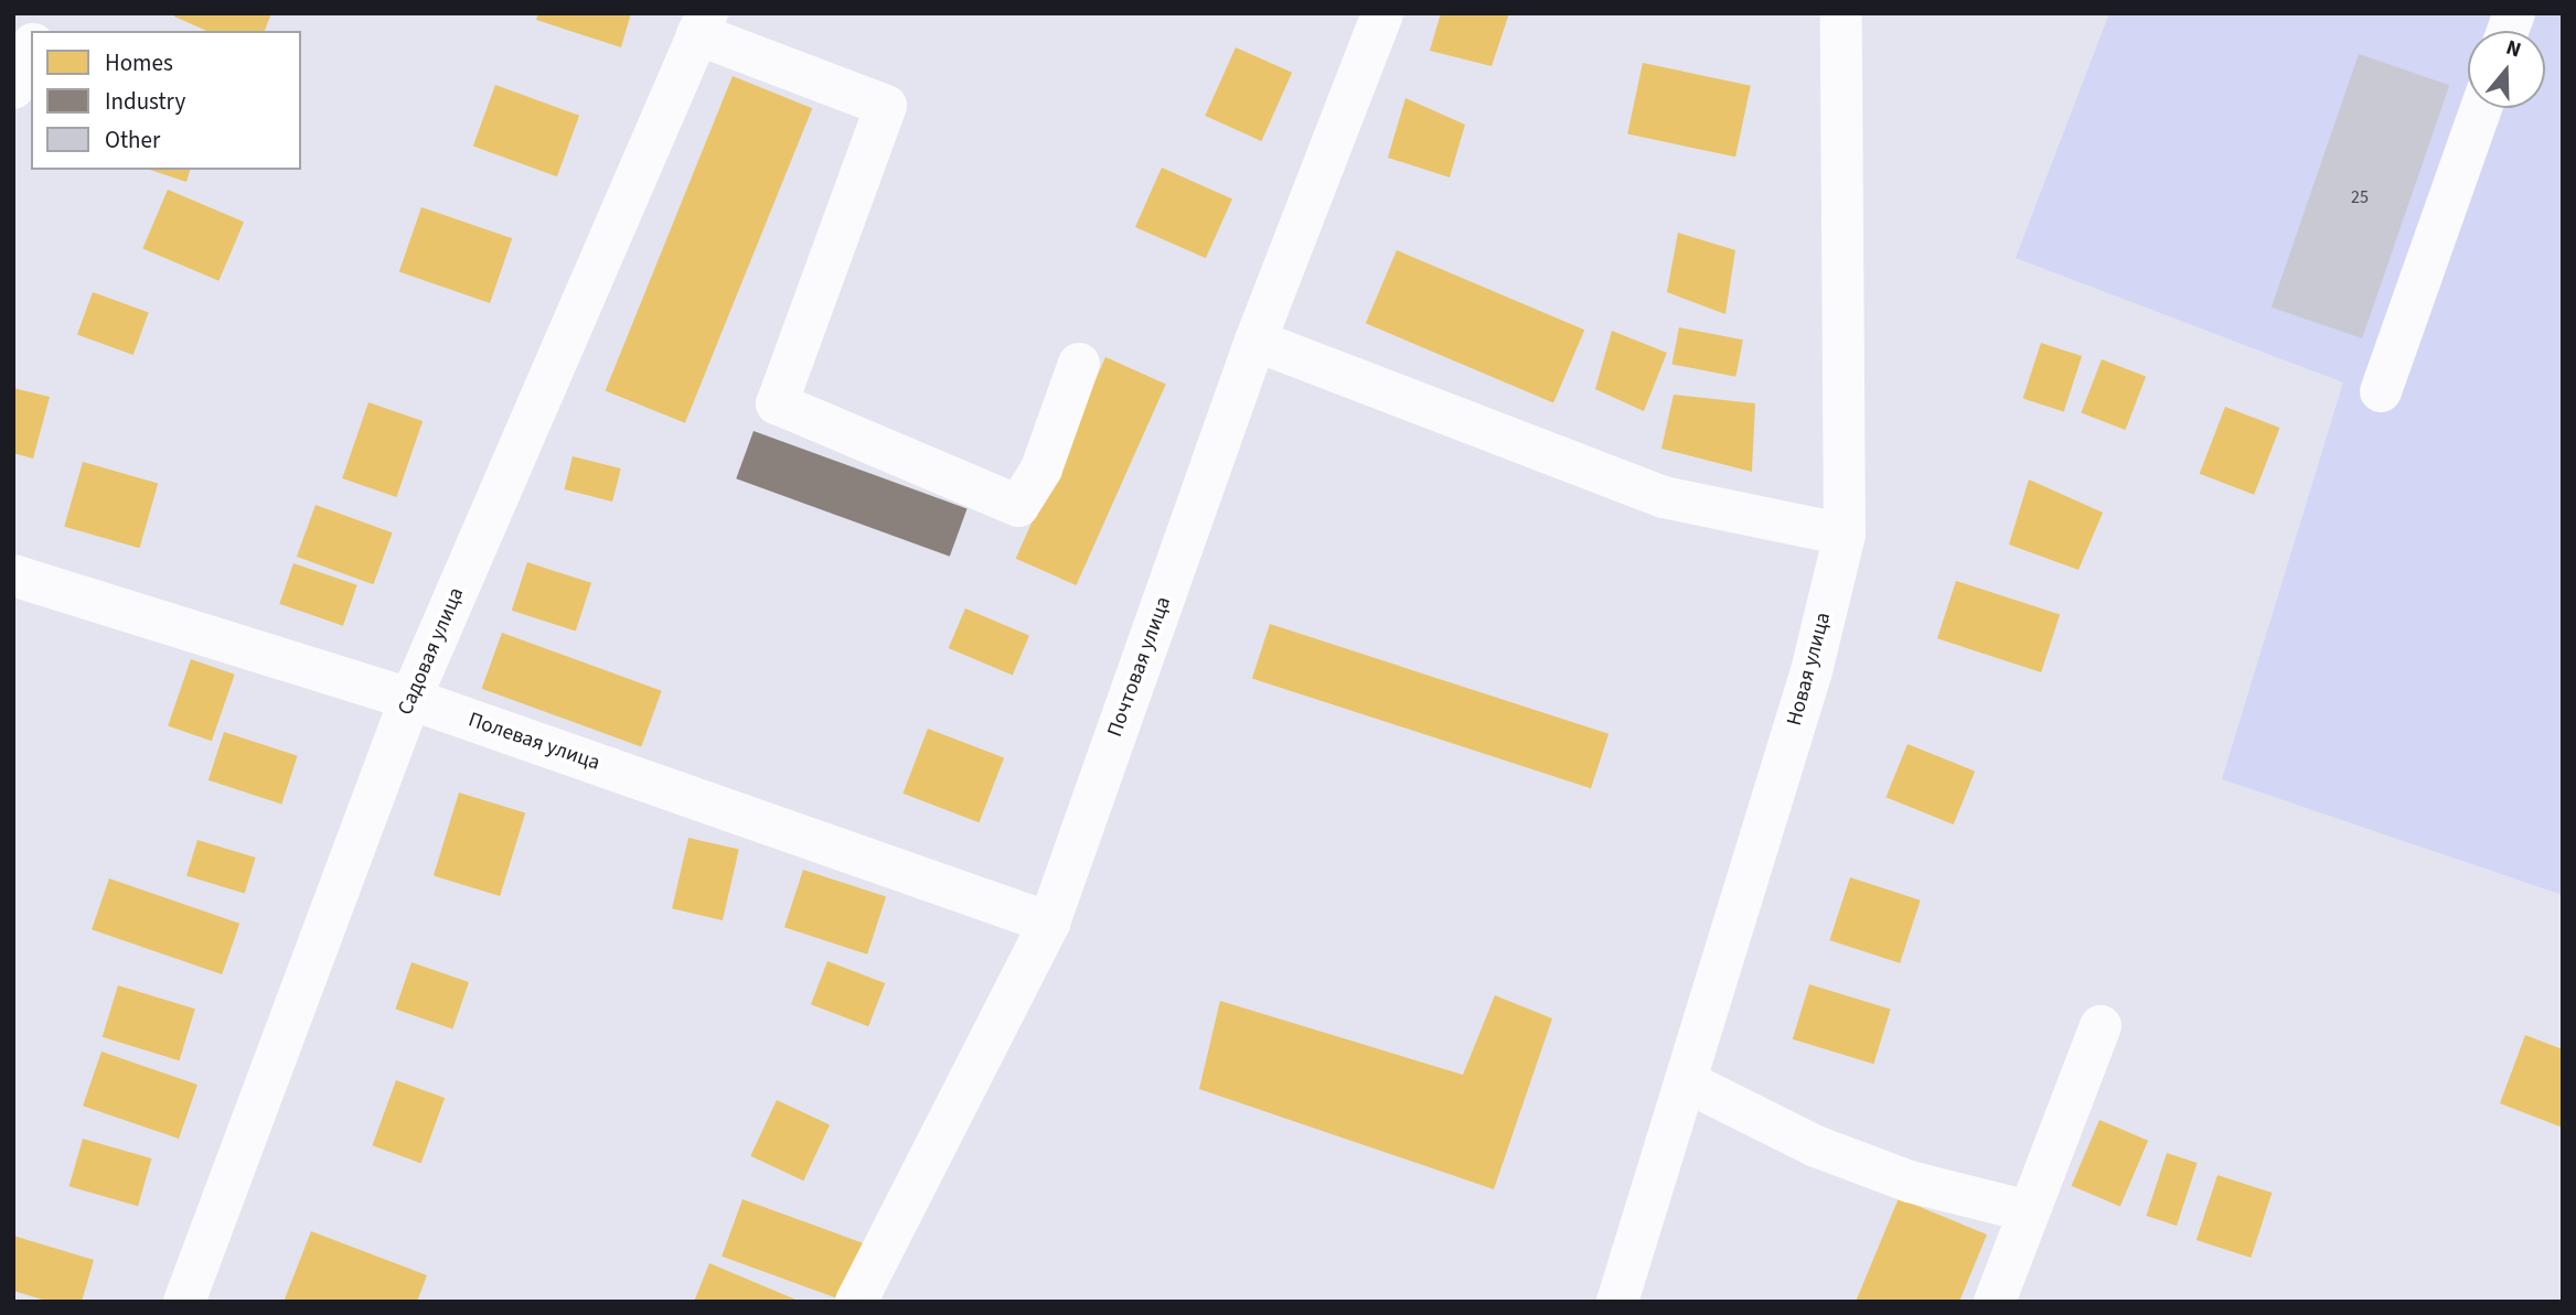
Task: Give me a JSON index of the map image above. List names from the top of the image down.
{
  "streets": {
    "street": [
      "Садовая улица",
      "Почтовая улица",
      "Новая улица",
      "Полевая улица"
    ]
  },
  "crossings": [
    ["Садовая улица", "Полевая улица"],
    ["Почтовая улица", "Полевая улица"]
  ],
  "house_numbers": ["25"],
  "legend": ["Homes", "Industry", "Other"],
  "north": "top"
}
